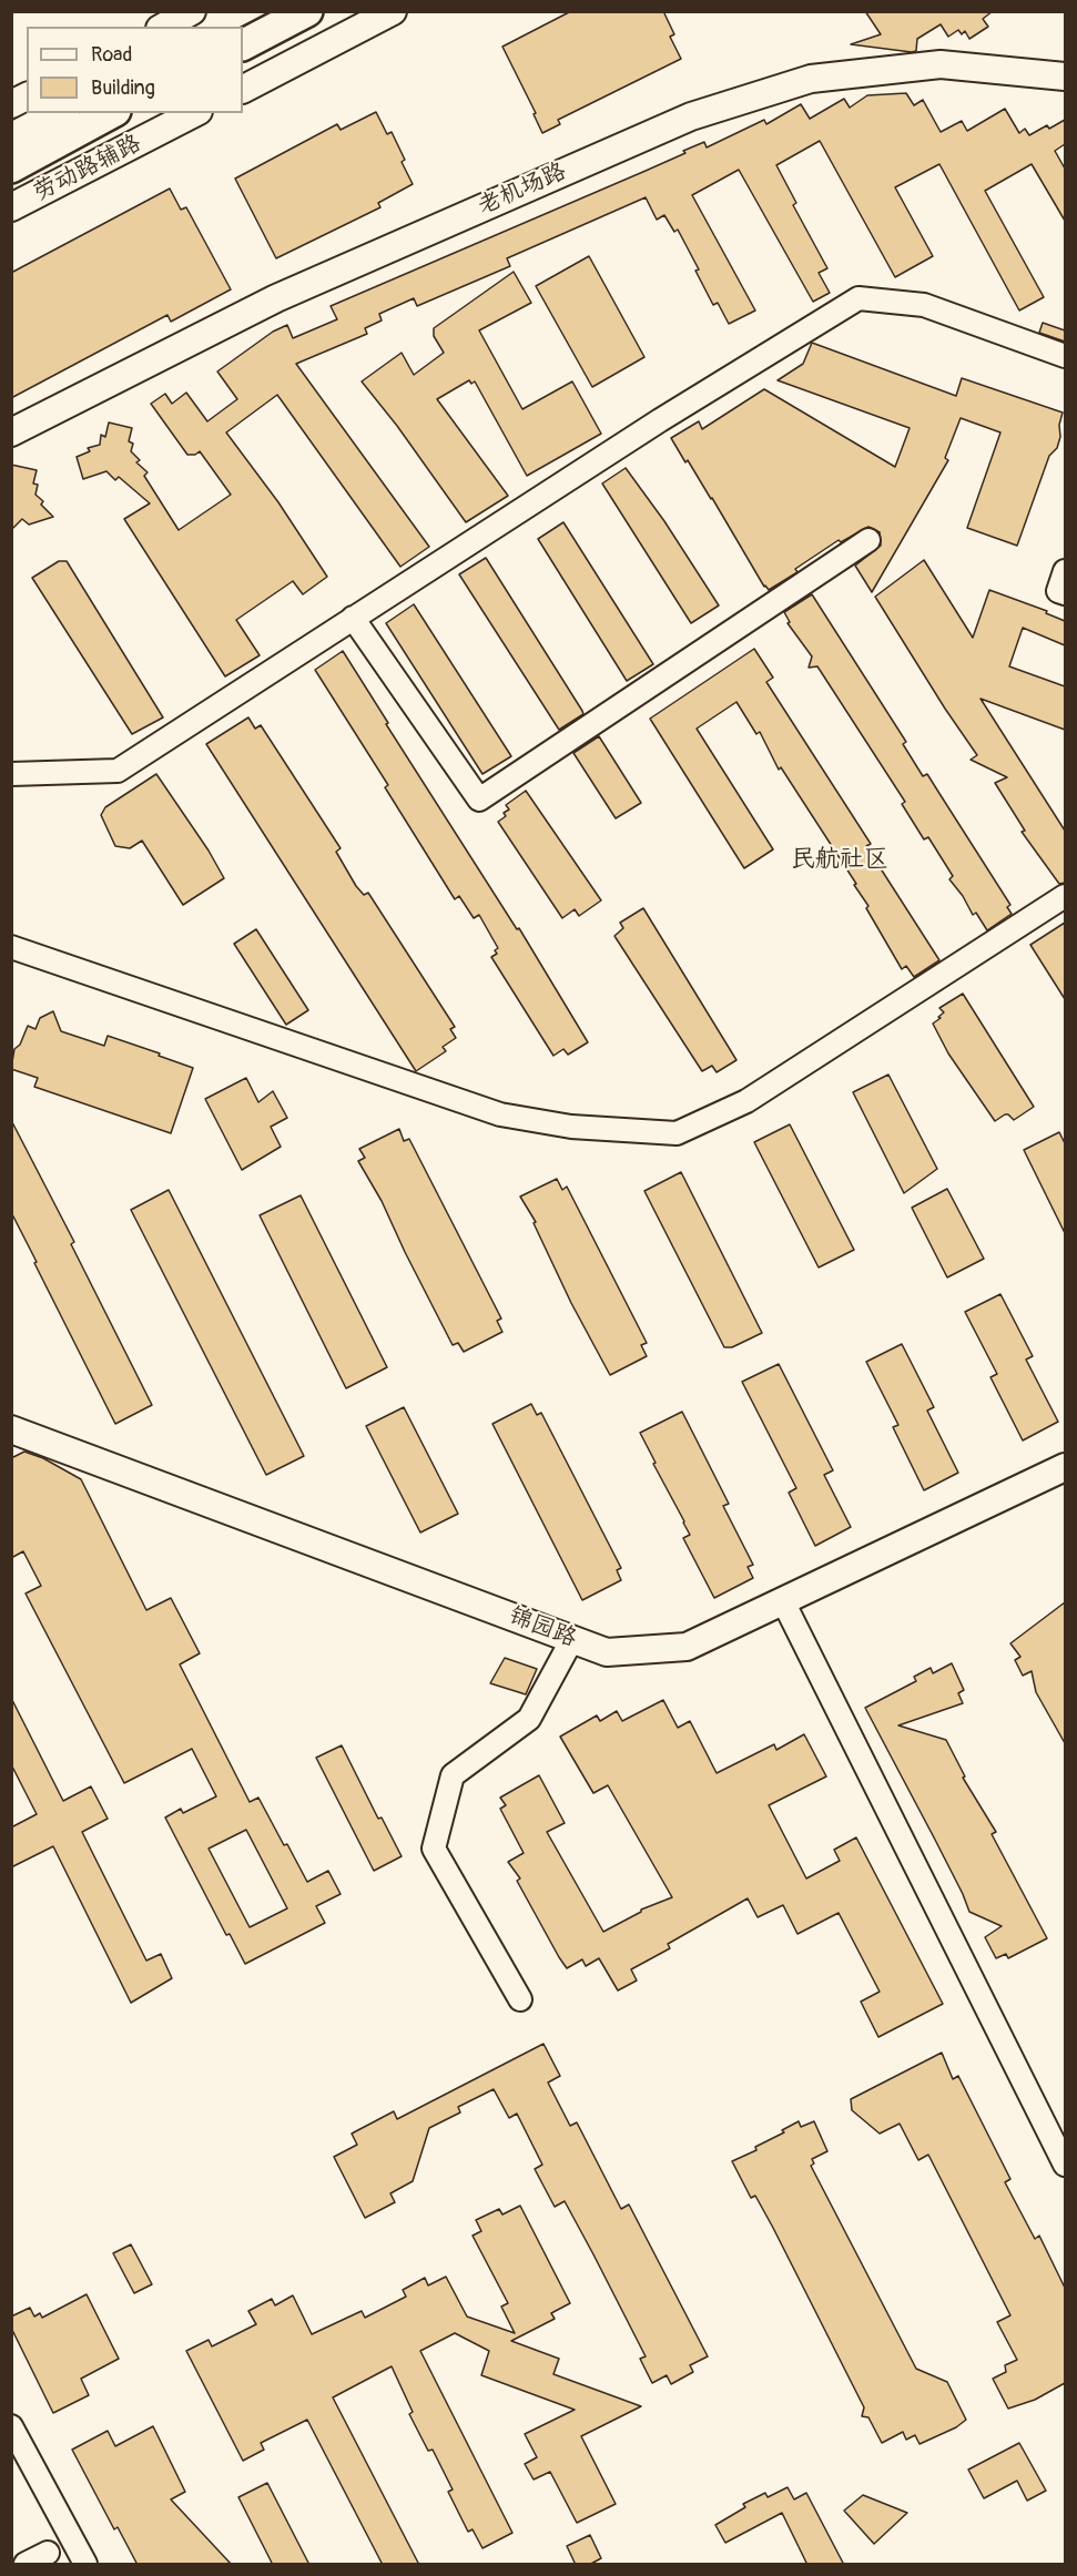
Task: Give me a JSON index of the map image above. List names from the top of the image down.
{
  "streets": {
    "street": ["劳动路辅路", "老机场路", "锦园路"]
  },
  "districts": ["民航社区"],
  "legend": ["Road", "Building"]
}
